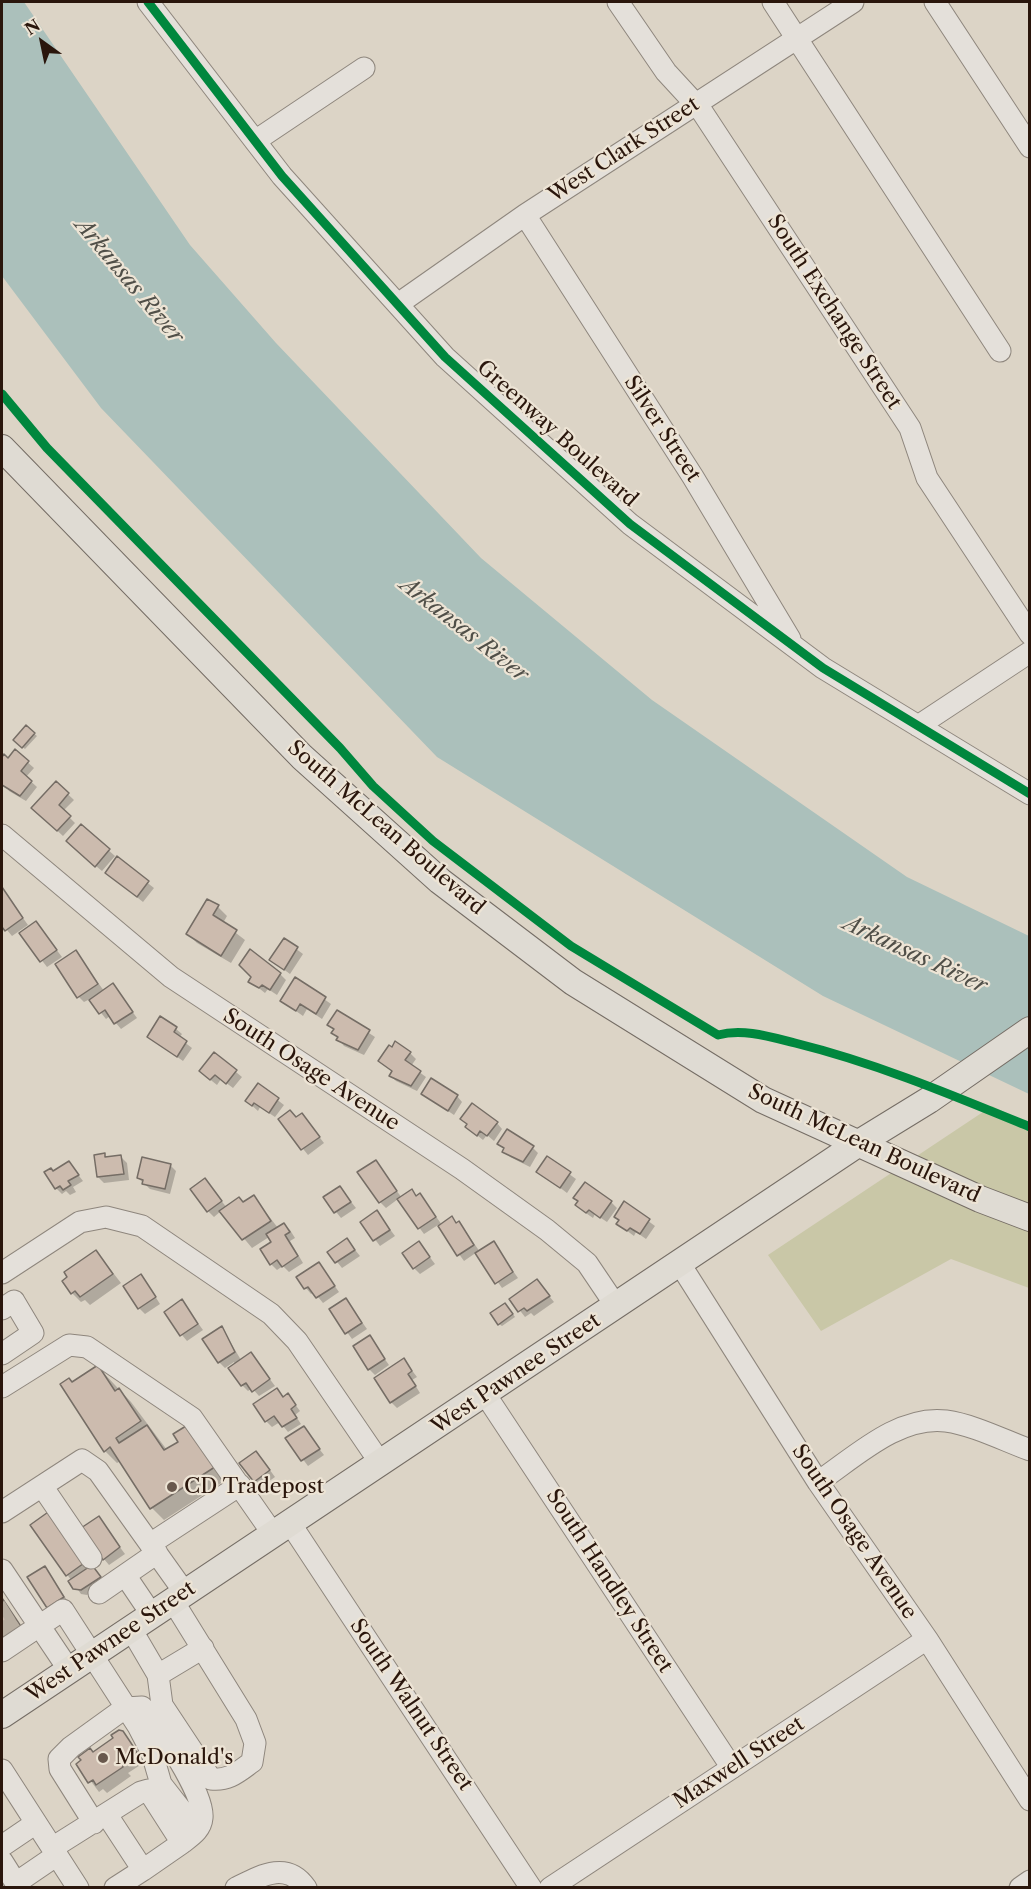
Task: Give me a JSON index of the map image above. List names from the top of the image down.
{
  "streets": {
    "main road": ["South McLean Boulevard", "West Pawnee Street"],
    "street": [
      "West Clark Street",
      "South Exchange Street",
      "Silver Street",
      "Greenway Boulevard",
      "South Osage Avenue",
      "South Handley Street",
      "South Walnut Street",
      "Maxwell Street"
    ]
  },
  "crossings": [
    ["West Clark Street", "South Exchange Street"],
    ["West Clark Street", "Silver Street"],
    ["West Clark Street", "Greenway Boulevard"],
    ["Silver Street", "Greenway Boulevard"],
    ["South McLean Boulevard", "West Pawnee Street"],
    ["South Osage Avenue", "West Pawnee Street"],
    ["South Osage Avenue", "Maxwell Street"],
    ["West Pawnee Street", "South Handley Street"],
    ["West Pawnee Street", "South Walnut Street"],
    ["South Handley Street", "Maxwell Street"]
  ],
  "water": ["Arkansas River"],
  "places": ["CD Tradepost", "McDonald's"],
  "north": "top left"
}
